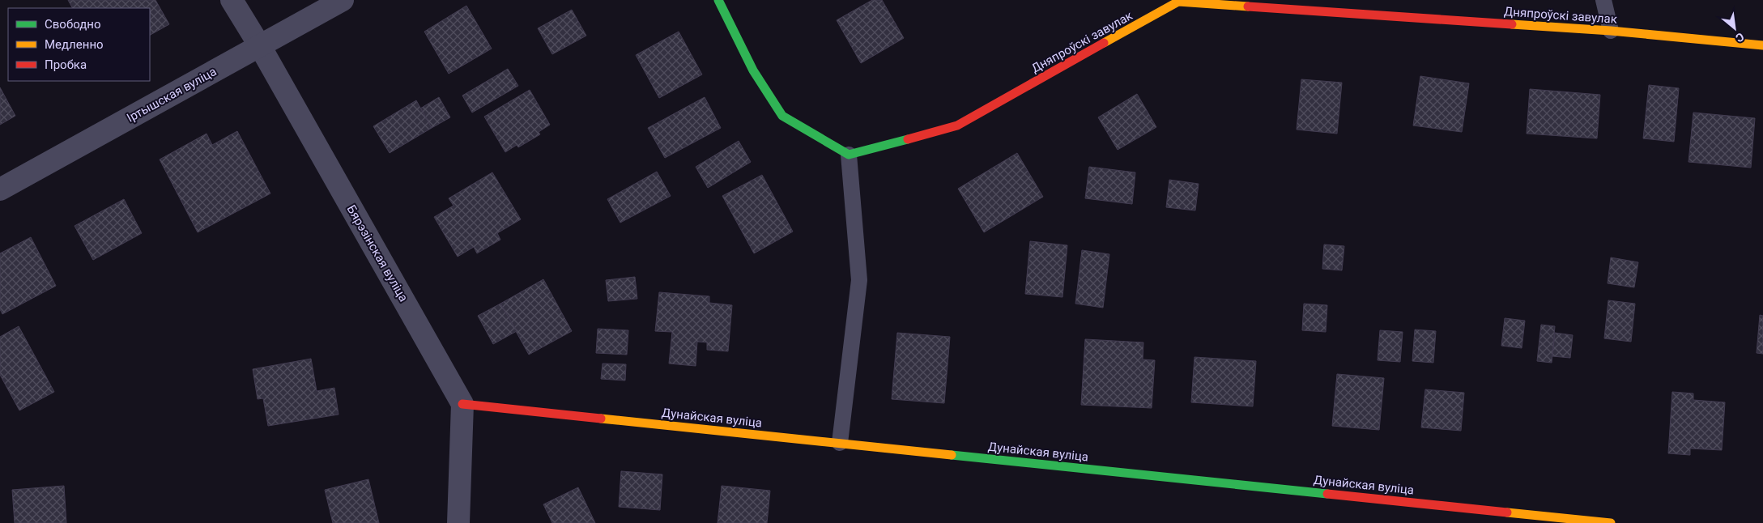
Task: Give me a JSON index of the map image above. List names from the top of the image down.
{
  "streets": {
    "street": [
      "Дняпроўскі завулак",
      "Іртышская вуліца",
      "Бярэзінская вуліца",
      "Дунайская вуліца"
    ]
  },
  "crossings": [
    ["Іртышская вуліца", "Бярэзінская вуліца"],
    ["Бярэзінская вуліца", "Дунайская вуліца"]
  ],
  "legend": ["Свободно", "Медленно", "Пробка"],
  "north": "bottom right"
}
